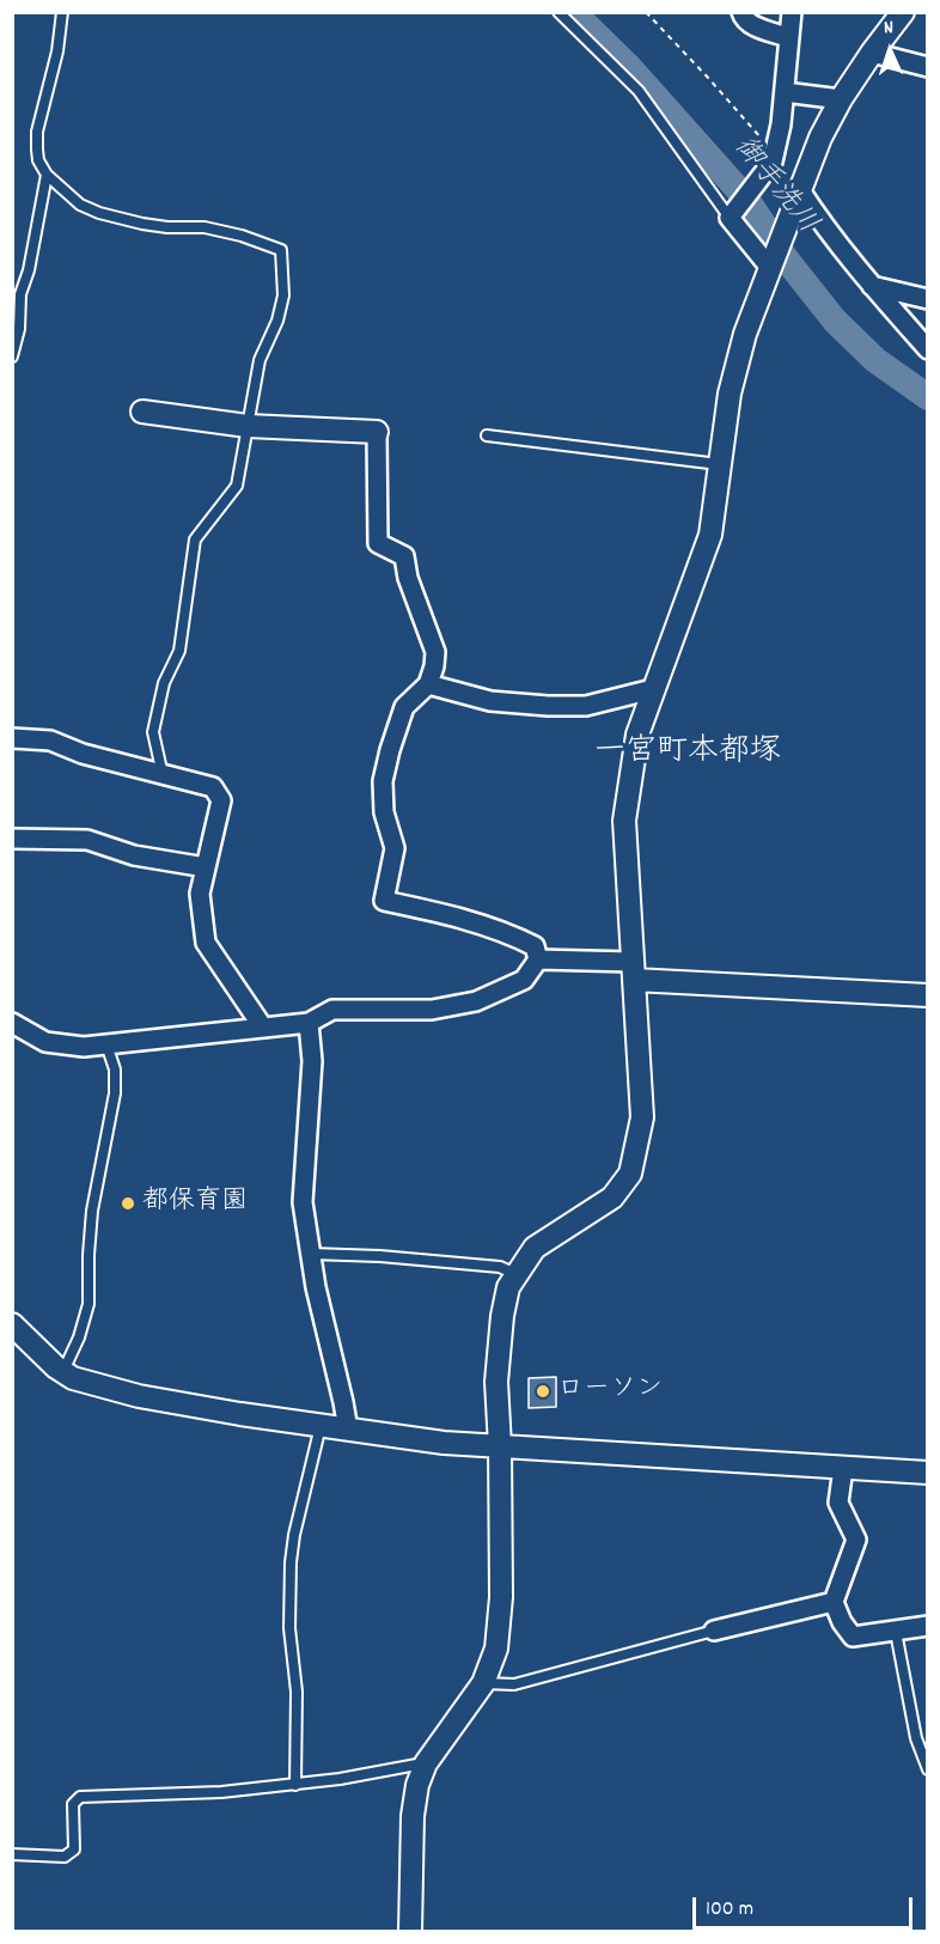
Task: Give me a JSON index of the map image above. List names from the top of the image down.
{
  "districts": ["一宮町本都塚"],
  "water": ["御手洗川"],
  "places": ["都保育園", "ローソン"],
  "scale_bar": "100 m",
  "north": "top"
}
